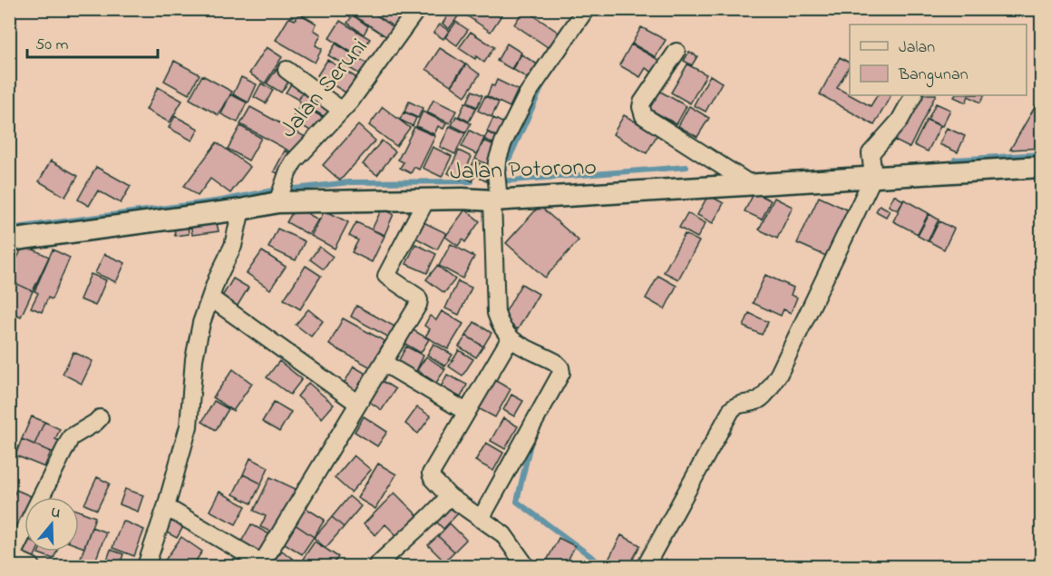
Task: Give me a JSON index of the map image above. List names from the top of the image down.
{
  "streets": {
    "street": ["Jalan Seruni", "Jalan Potorono"]
  },
  "crossings": [
    ["Jalan Seruni", "Jalan Potorono"]
  ],
  "legend": ["Jalan", "Bangunan"],
  "scale_bar": "50 m",
  "north": "top"
}
